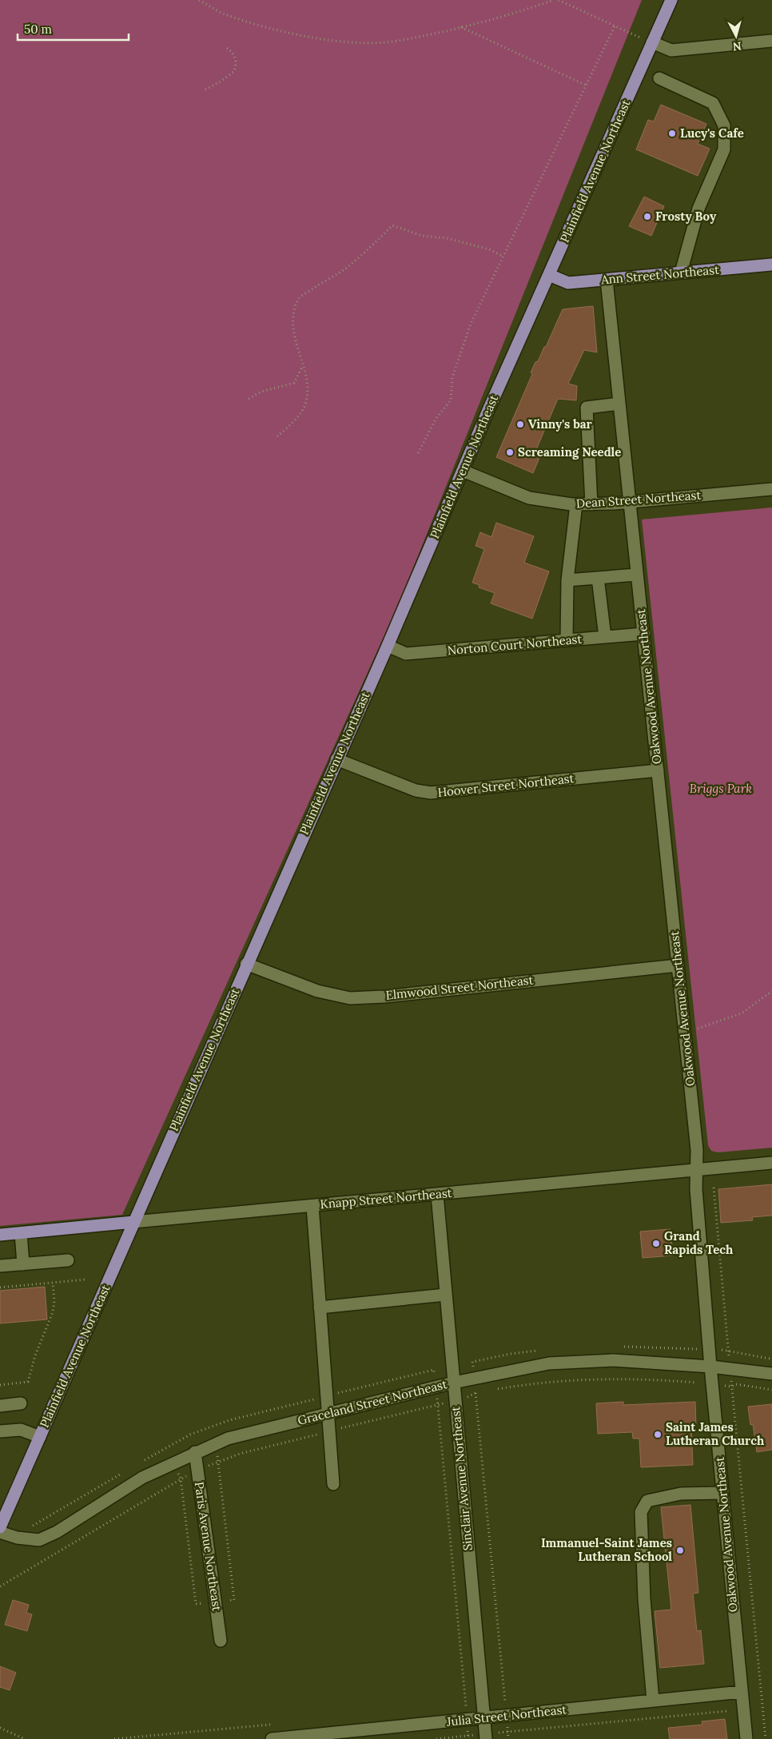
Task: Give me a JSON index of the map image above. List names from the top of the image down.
{
  "streets": {
    "main road": ["Plainfield Avenue Northeast", "Ann Street Northeast", "Knapp Street Northeast"],
    "street": [
      "Dean Street Northeast",
      "Norton Court Northeast",
      "Oakwood Avenue Northeast",
      "Hoover Street Northeast",
      "Elmwood Street Northeast",
      "Graceland Street Northeast",
      "Sinclair Avenue Northeast",
      "Paris Avenue Northeast",
      "Julia Street Northeast"
    ]
  },
  "crossings": [
    ["Plainfield Avenue Northeast", "Ann Street Northeast"],
    ["Plainfield Avenue Northeast", "Dean Street Northeast"],
    ["Plainfield Avenue Northeast", "Norton Court Northeast"],
    ["Plainfield Avenue Northeast", "Hoover Street Northeast"],
    ["Plainfield Avenue Northeast", "Elmwood Street Northeast"],
    ["Plainfield Avenue Northeast", "Knapp Street Northeast"],
    ["Ann Street Northeast", "Oakwood Avenue Northeast"],
    ["Dean Street Northeast", "Oakwood Avenue Northeast"],
    ["Norton Court Northeast", "Oakwood Avenue Northeast"],
    ["Oakwood Avenue Northeast", "Hoover Street Northeast"],
    ["Oakwood Avenue Northeast", "Elmwood Street Northeast"],
    ["Oakwood Avenue Northeast", "Knapp Street Northeast"],
    ["Oakwood Avenue Northeast", "Graceland Street Northeast"],
    ["Oakwood Avenue Northeast", "Julia Street Northeast"],
    ["Knapp Street Northeast", "Sinclair Avenue Northeast"],
    ["Graceland Street Northeast", "Sinclair Avenue Northeast"],
    ["Graceland Street Northeast", "Paris Avenue Northeast"],
    ["Sinclair Avenue Northeast", "Julia Street Northeast"]
  ],
  "parks": ["Briggs Park"],
  "places": [
    "Lucy's Cafe",
    "Frosty Boy",
    "Vinny's bar",
    "Screaming Needle",
    "Grand Rapids Tech",
    "Saint James Lutheran Church",
    "Immanuel-Saint James Lutheran School"
  ],
  "scale_bar": "50 m",
  "north": "bottom"
}
